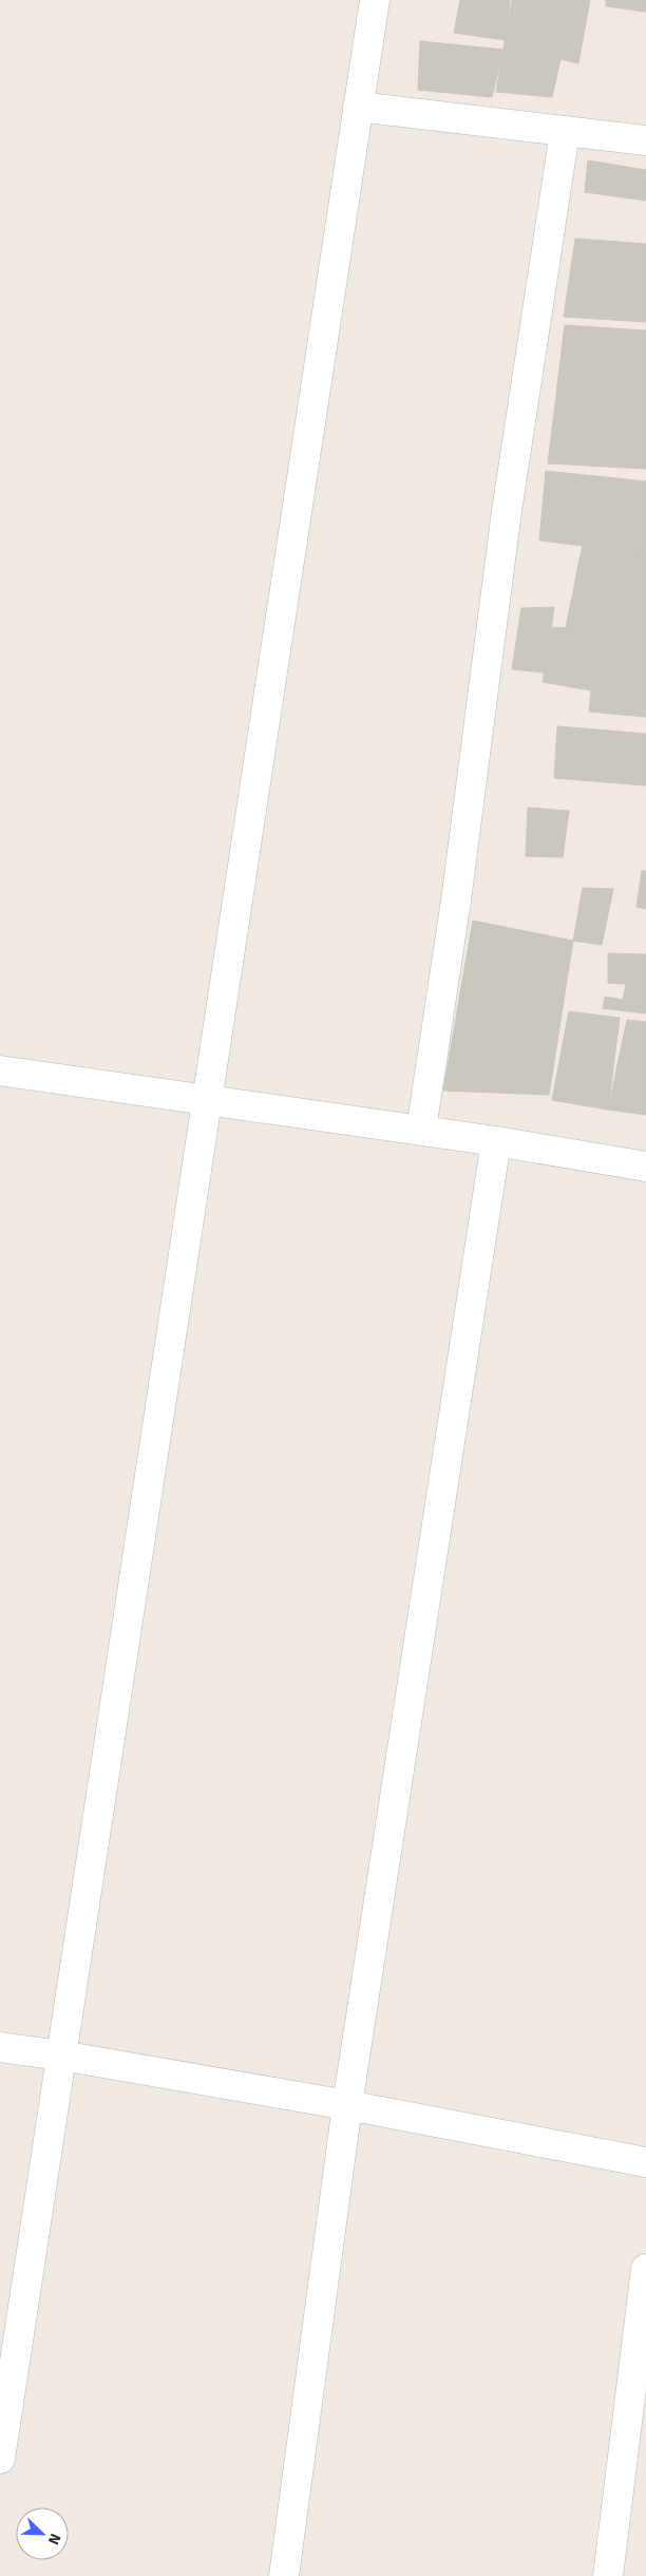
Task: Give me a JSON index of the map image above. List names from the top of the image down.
{
  "north": "bottom right"
}
